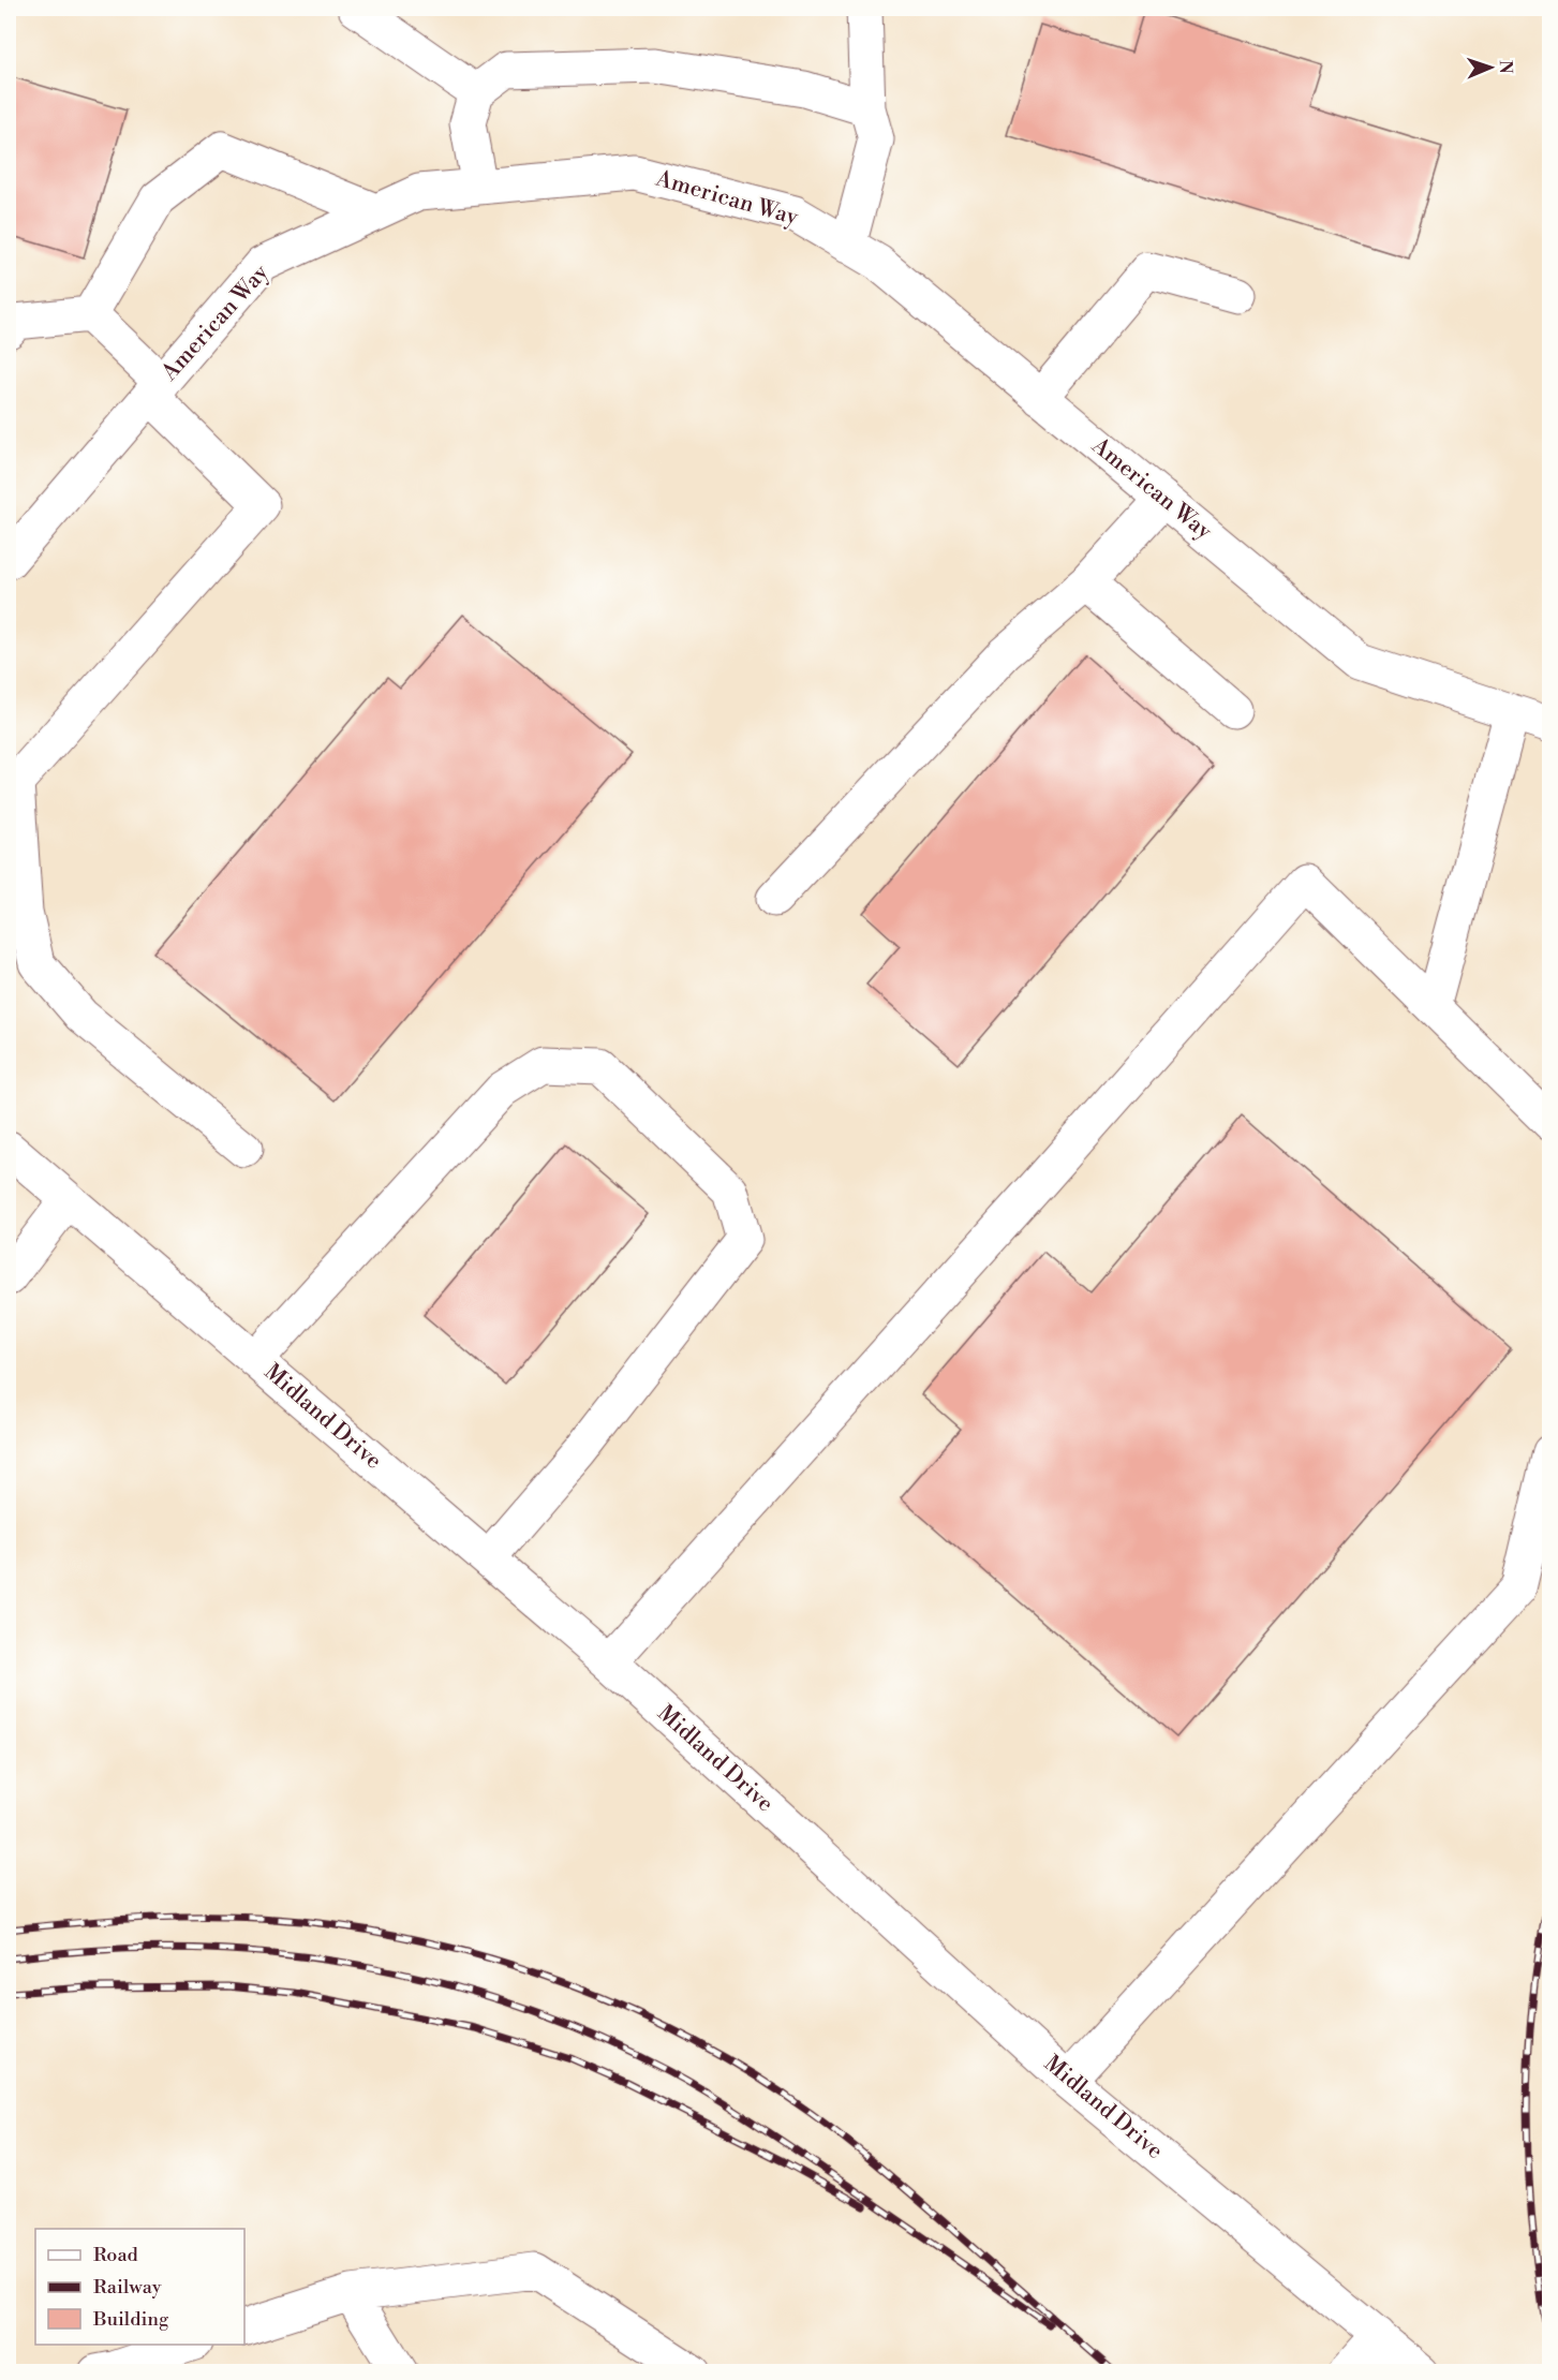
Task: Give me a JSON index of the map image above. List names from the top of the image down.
{
  "streets": {
    "street": ["American Way", "Midland Drive"]
  },
  "legend": ["Road", "Railway", "Building"],
  "north": "right"
}
